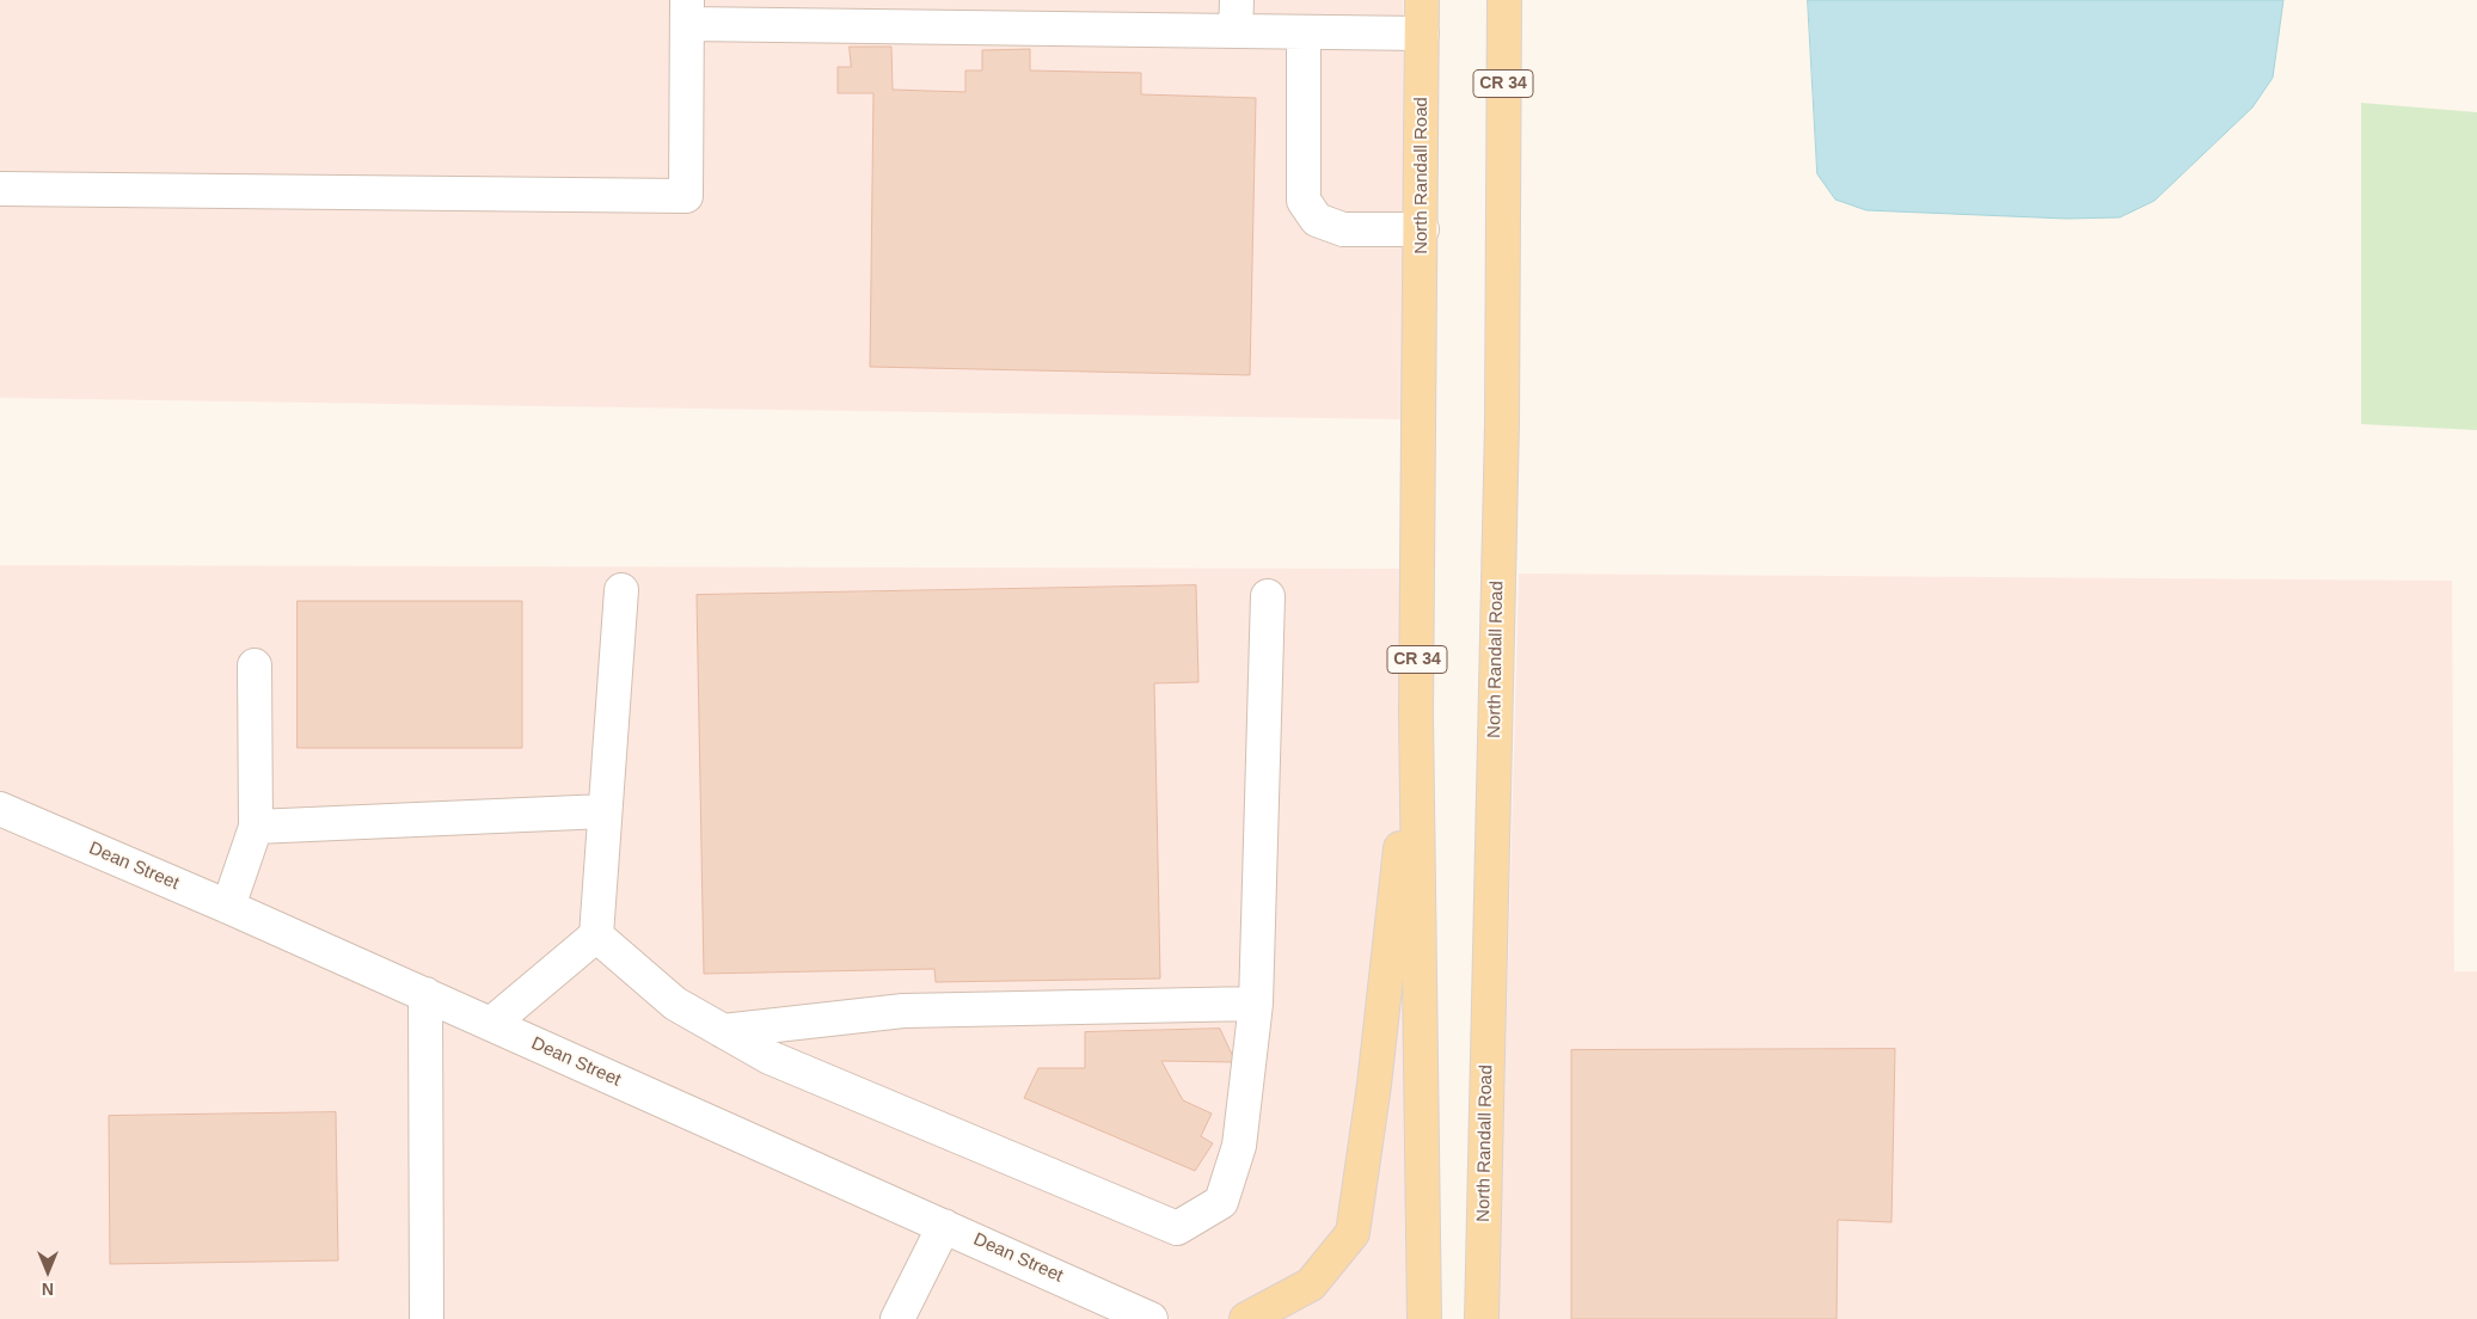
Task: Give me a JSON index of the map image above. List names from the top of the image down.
{
  "streets": {
    "main road": ["CR 34", "North Randall Road"],
    "street": ["Dean Street"]
  },
  "north": "bottom"
}
